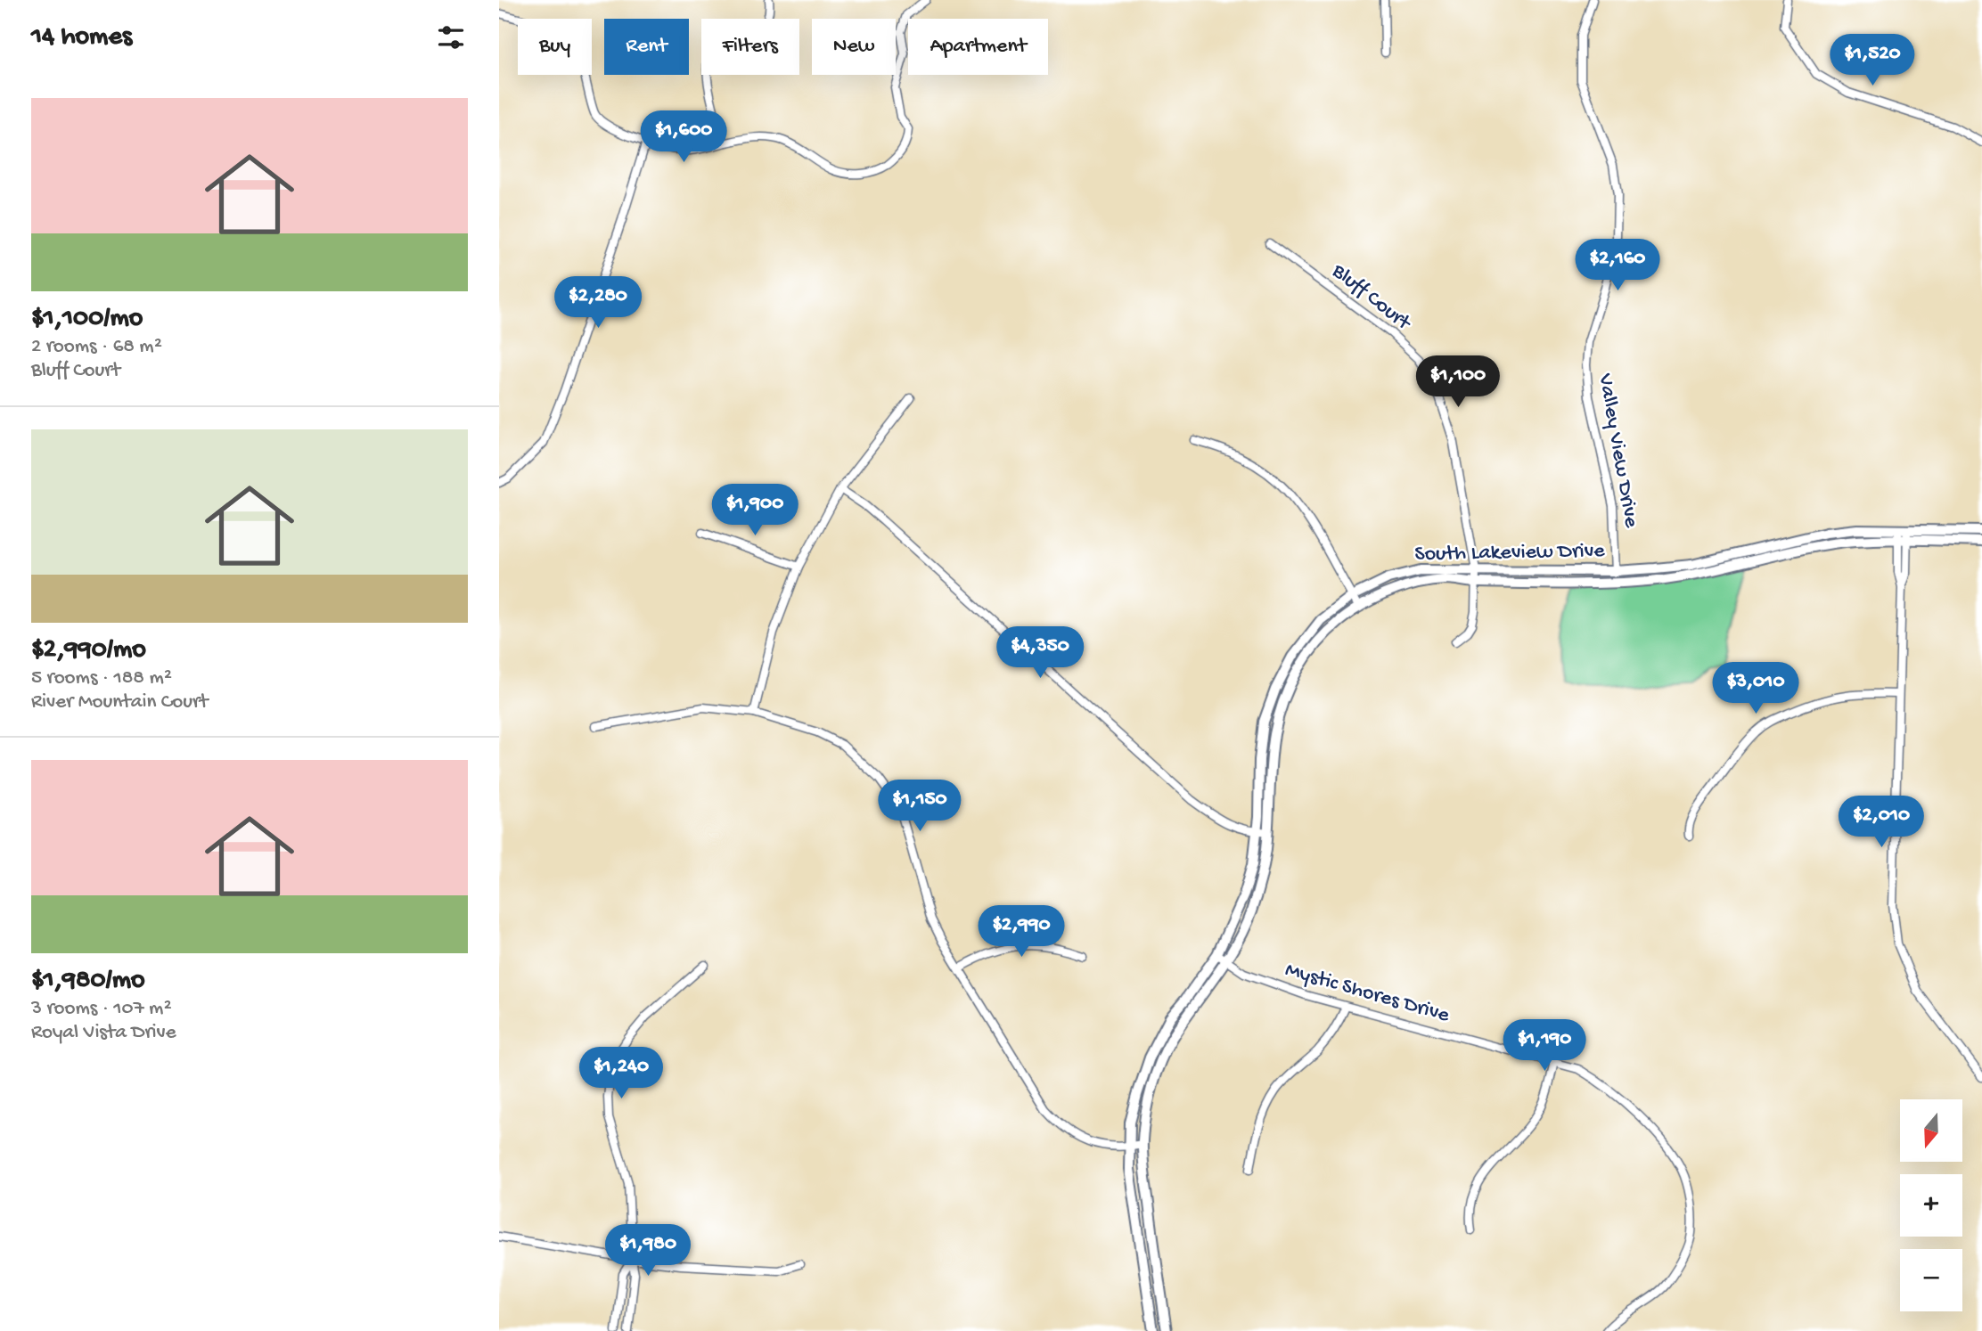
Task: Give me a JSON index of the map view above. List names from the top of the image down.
{
  "streets": {
    "street": [
      "Bluff Court",
      "Valley View Drive",
      "South Lakeview Drive",
      "Mystic Shores Drive"
    ]
  },
  "crossings": [
    ["Bluff Court", "South Lakeview Drive"],
    ["Valley View Drive", "South Lakeview Drive"],
    ["South Lakeview Drive", "Mystic Shores Drive"]
  ],
  "north": "bottom",
  "page": {
    "heading": "14 homes",
    "chip": [
      "Buy",
      "Rent",
      "Filters",
      "New",
      "Apartment"
    ],
    "price": [
      "$1,520",
      "$1,600",
      "$2,160",
      "$2,280",
      "$1,100",
      "$1,900",
      "$4,350",
      "$3,010",
      "$1,150",
      "$2,010",
      "$2,990",
      "$1,190",
      "$1,240",
      "$1,980"
    ],
    "list": [
      {
        "name": "$1,100/mo",
        "note": "2 rooms · 68 m² · Bluff Court"
      },
      {
        "name": "$2,990/mo",
        "note": "5 rooms · 188 m² · River Mountain Court"
      },
      {
        "name": "$1,980/mo",
        "note": "3 rooms · 107 m² · Royal Vista Drive"
      }
    ],
    "map_buttons": ["+", "−"]
  }
}
